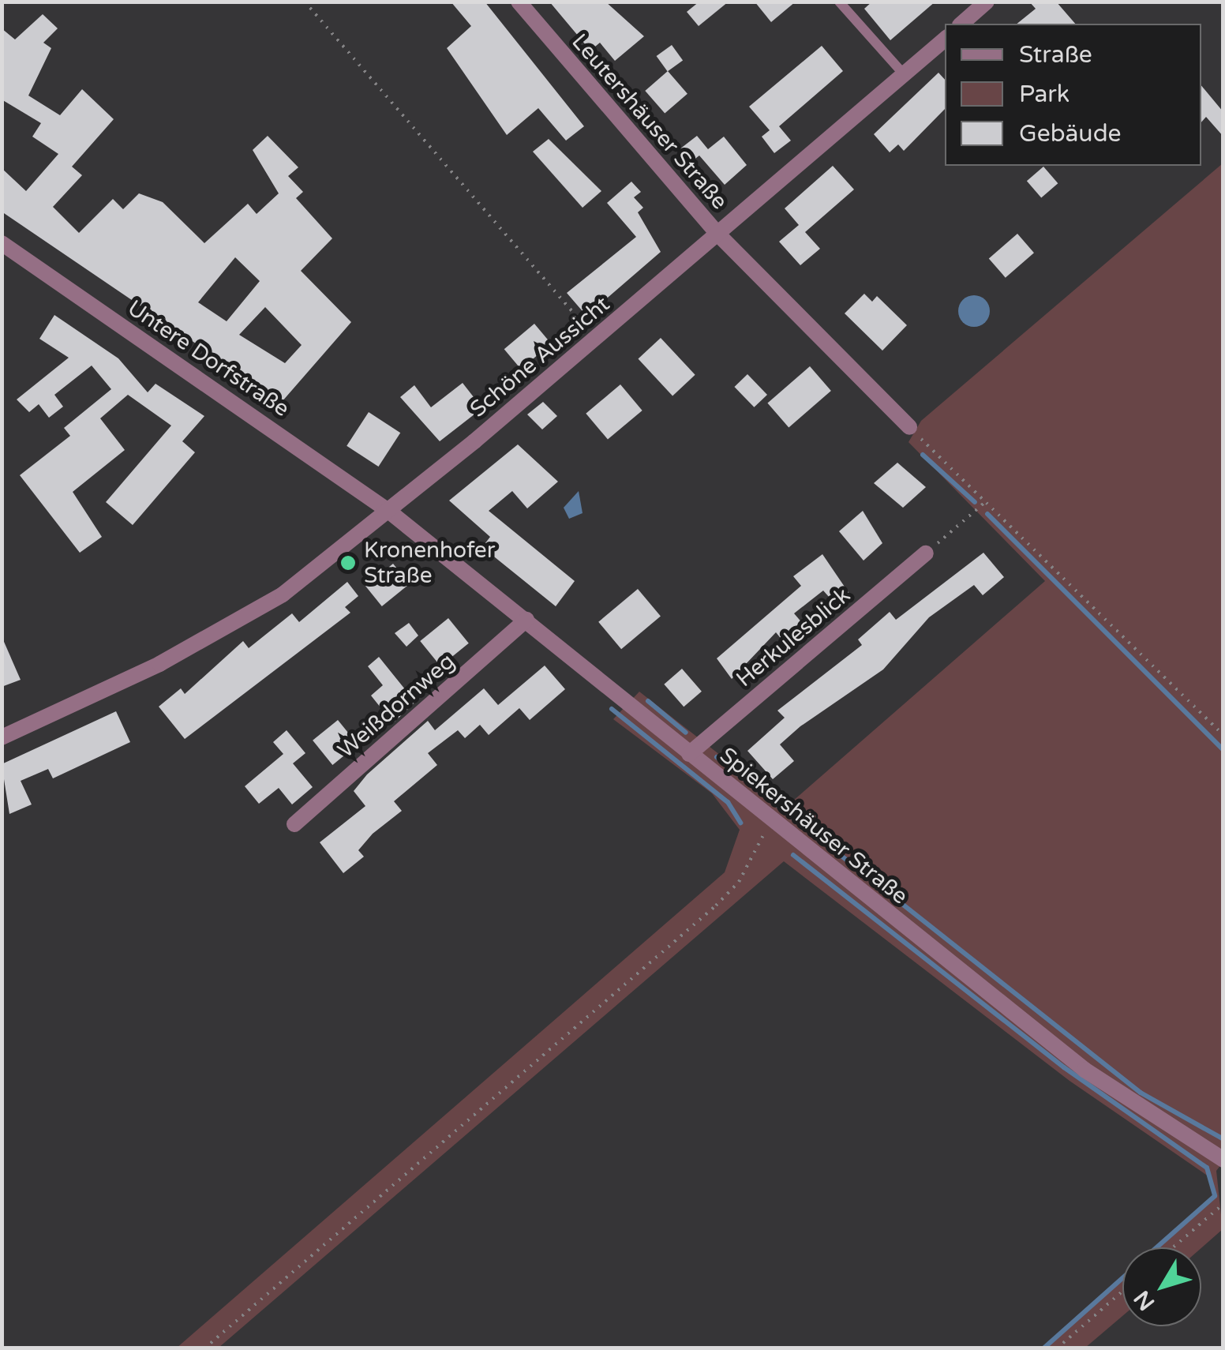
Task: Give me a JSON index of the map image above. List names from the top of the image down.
{
  "streets": {
    "street": [
      "Leutershäuser Straße",
      "Schöne Aussicht",
      "Untere Dorfstraße",
      "Herkulesblick",
      "Weißdornweg",
      "Spiekershäuser Straße"
    ]
  },
  "crossings": [
    ["Leutershäuser Straße", "Schöne Aussicht"],
    ["Schöne Aussicht", "Untere Dorfstraße"],
    ["Schöne Aussicht", "Spiekershäuser Straße"],
    ["Untere Dorfstraße", "Spiekershäuser Straße"],
    ["Herkulesblick", "Spiekershäuser Straße"],
    ["Weißdornweg", "Spiekershäuser Straße"]
  ],
  "places": ["Kronenhofer Straße"],
  "legend": ["Straße", "Park", "Gebäude"],
  "north": "bottom left"
}
